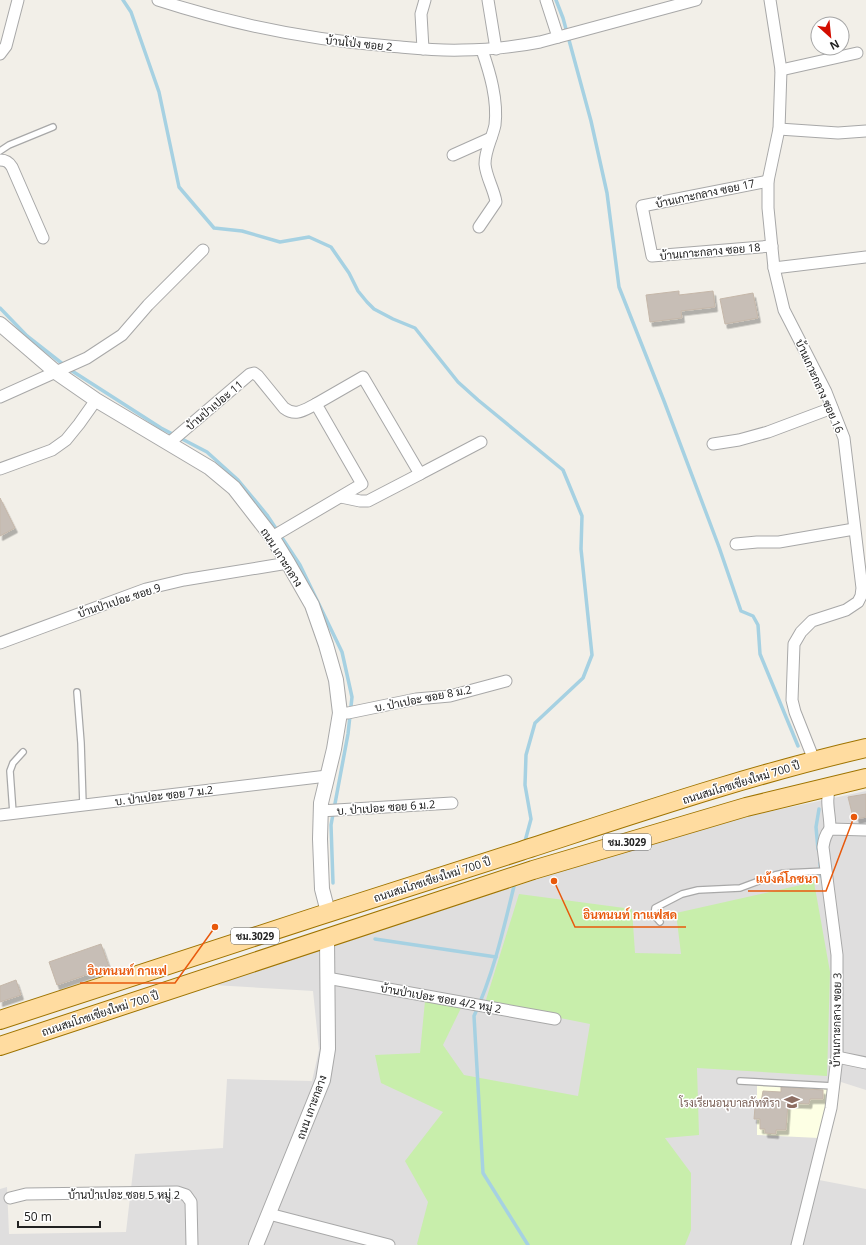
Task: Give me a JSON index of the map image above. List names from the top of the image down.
{
  "streets": {
    "main road": ["ถนนสมโภชเชียงใหม่ 700 ปี", "ชม.3029"],
    "street": [
      "บ้านโป่ง ซอย 2",
      "บ้านเกาะกลาง ซอย 17",
      "บ้านเกาะกลาง ซอย 18",
      "บ้านเกาะกลาง ซอย 16",
      "บ้านป่าเปอะ 11",
      "ถนน เกาะกลาง",
      "บ้านป่าเปอะ ซอย 9",
      "บ. ป่าเปอะ ซอย 8 ม.2",
      "บ. ป่าเปอะ ซอย 7 ม.2",
      "บ. ป่าเปอะ ซอย 6 ม.2",
      "บ้านป่าเปอะ ซอย 4/2 หมู่ 2",
      "บ้านเกาะกลาง ซอย 3",
      "บ้านป่าเปอะ ซอย 5 หมู่ 2"
    ]
  },
  "crossings": [
    ["บ้านเกาะกลาง ซอย 17", "บ้านเกาะกลาง ซอย 18"],
    ["บ้านเกาะกลาง ซอย 17", "บ้านเกาะกลาง ซอย 16"],
    ["บ้านเกาะกลาง ซอย 18", "บ้านเกาะกลาง ซอย 16"],
    ["บ้านเกาะกลาง ซอย 16", "ถนนสมโภชเชียงใหม่ 700 ปี"],
    ["บ้านป่าเปอะ 11", "ถนน เกาะกลาง"],
    ["ถนน เกาะกลาง", "บ้านป่าเปอะ ซอย 9"],
    ["ถนน เกาะกลาง", "บ. ป่าเปอะ ซอย 8 ม.2"],
    ["ถนน เกาะกลาง", "ถนนสมโภชเชียงใหม่ 700 ปี"],
    ["ถนน เกาะกลาง", "บ. ป่าเปอะ ซอย 7 ม.2"],
    ["ถนน เกาะกลาง", "บ. ป่าเปอะ ซอย 6 ม.2"],
    ["ถนน เกาะกลาง", "บ้านป่าเปอะ ซอย 4/2 หมู่ 2"]
  ],
  "places": {
    "other": ["แบ้งค์โภชนา", "อินทนนท์ กาแฟสด", "อินทนนท์ กาแฟ"],
    "school or university": ["โรงเรียนอนุบาลภัททิรา"]
  },
  "scale_bar": "50 m",
  "north": "bottom right"
}
